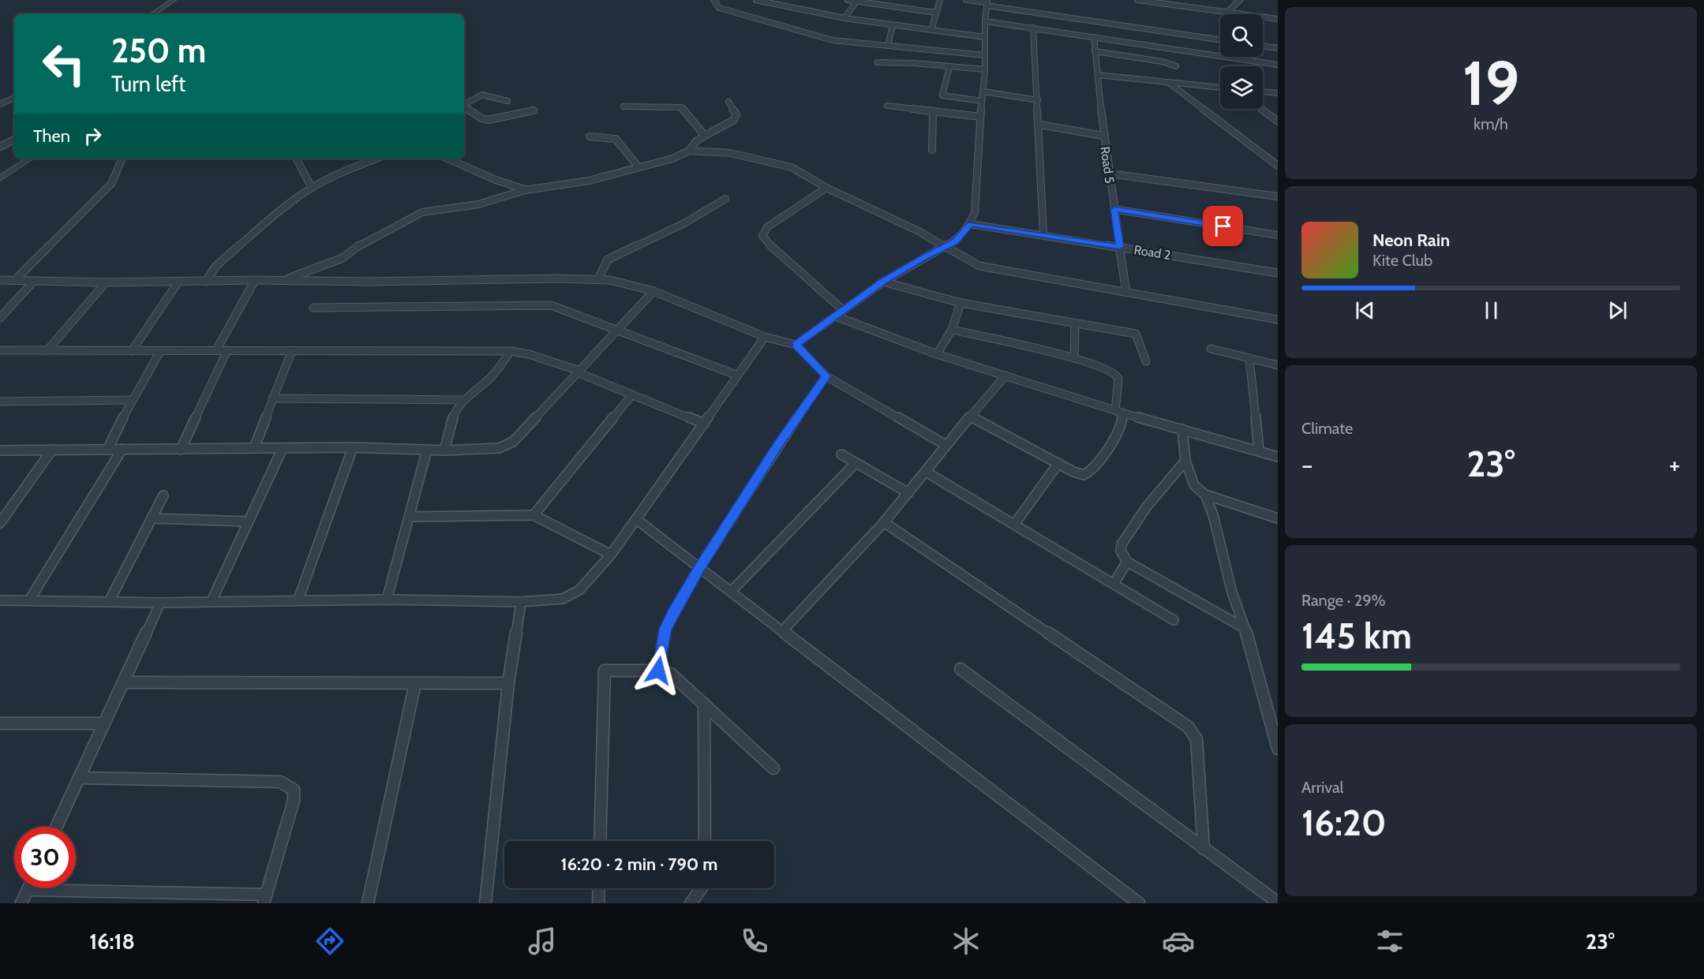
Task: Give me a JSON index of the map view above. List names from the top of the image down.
{
  "streets": {
    "street": ["Road 5", "Road 2"]
  },
  "crossings": [
    ["Road 5", "Road 2"]
  ],
  "page": {
    "tile": [
      ["19", "km/h"],
      "Climate",
      ["Range · 29%", "145 km"],
      ["Arrival", "16:20"]
    ],
    "turn": ["250 m", "Turn left"],
    "then": "Then",
    "song": ["Neon Rain", "Kite Club"],
    "heat": ["−", "23°", "+"],
    "limit": "30",
    "trip": "16:20 · 2 min · 790 m",
    "tabs": ["16:18", "23°"]
  }
}
